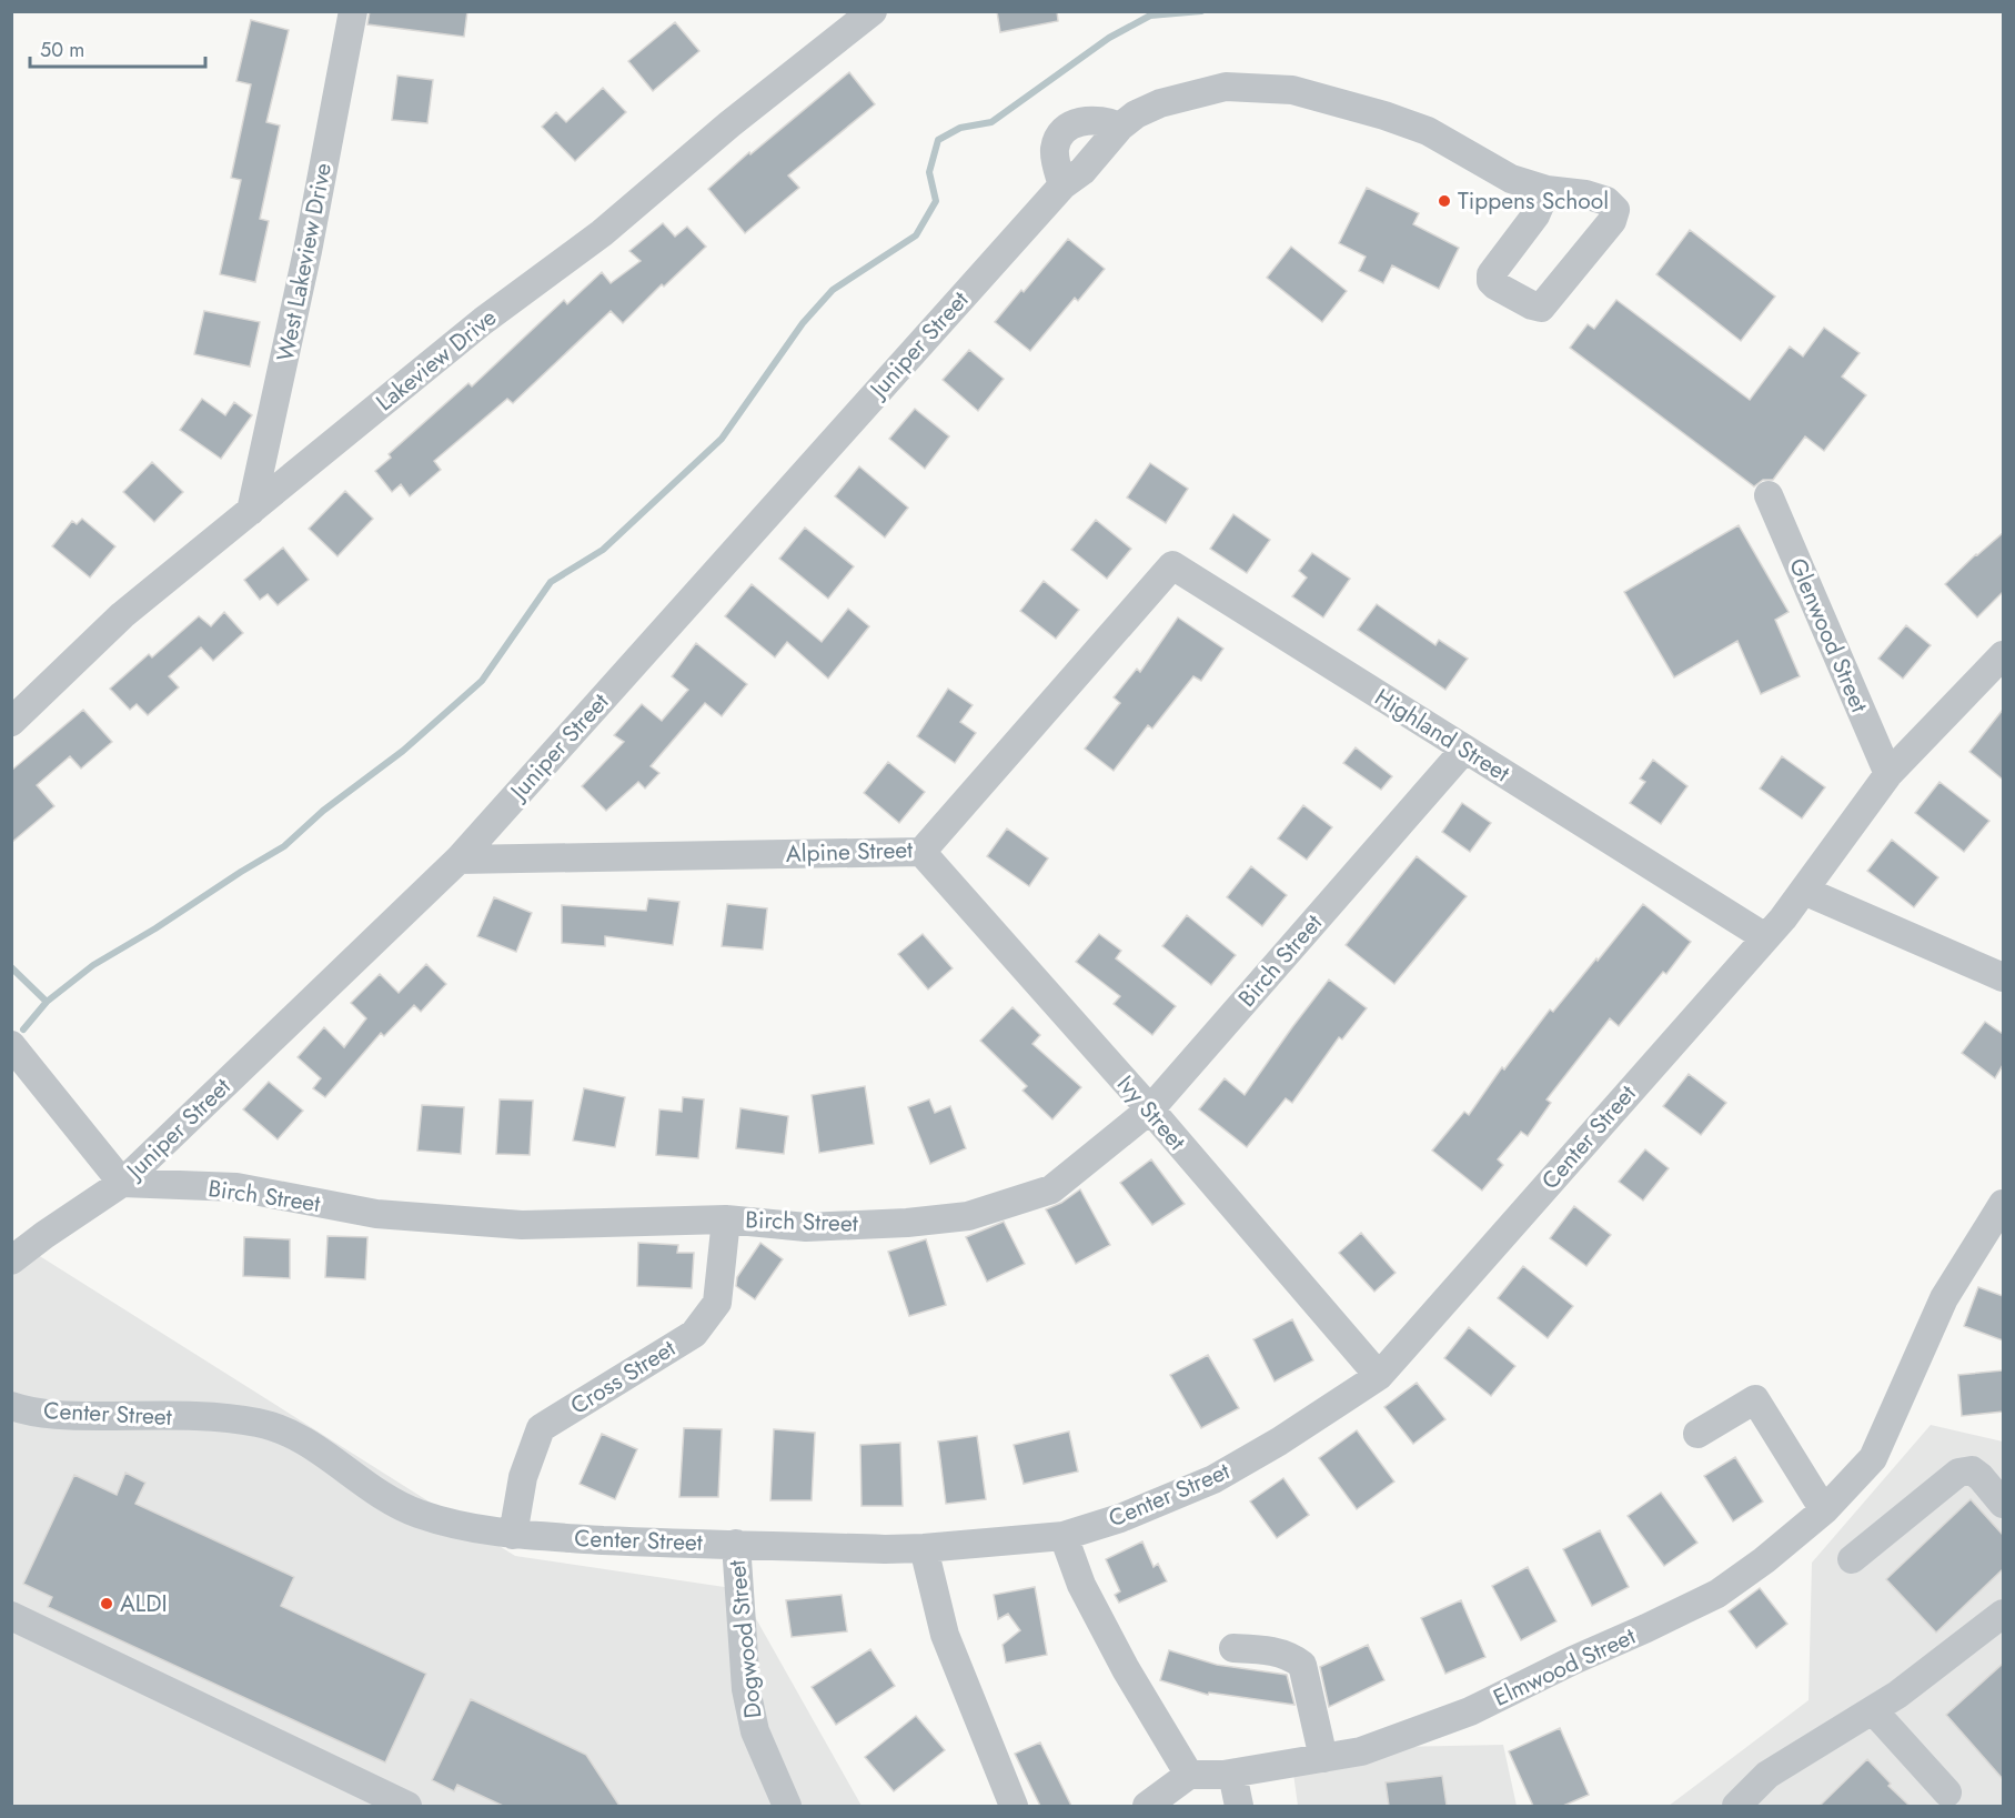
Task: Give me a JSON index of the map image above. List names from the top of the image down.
{
  "streets": {
    "street": [
      "West Lakeview Drive",
      "Juniper Street",
      "Lakeview Drive",
      "Glenwood Street",
      "Highland Street",
      "Alpine Street",
      "Birch Street",
      "Ivy Street",
      "Center Street",
      "Cross Street",
      "Dogwood Street",
      "Elmwood Street"
    ]
  },
  "crossings": [
    ["West Lakeview Drive", "Lakeview Drive"],
    ["Juniper Street", "Alpine Street"],
    ["Juniper Street", "Birch Street"],
    ["Glenwood Street", "Center Street"],
    ["Highland Street", "Alpine Street"],
    ["Highland Street", "Birch Street"],
    ["Highland Street", "Center Street"],
    ["Alpine Street", "Ivy Street"],
    ["Birch Street", "Ivy Street"],
    ["Birch Street", "Cross Street"],
    ["Ivy Street", "Center Street"],
    ["Center Street", "Cross Street"],
    ["Center Street", "Dogwood Street"]
  ],
  "places": ["Tippens School", "ALDI"],
  "scale_bar": "50 m"
}
